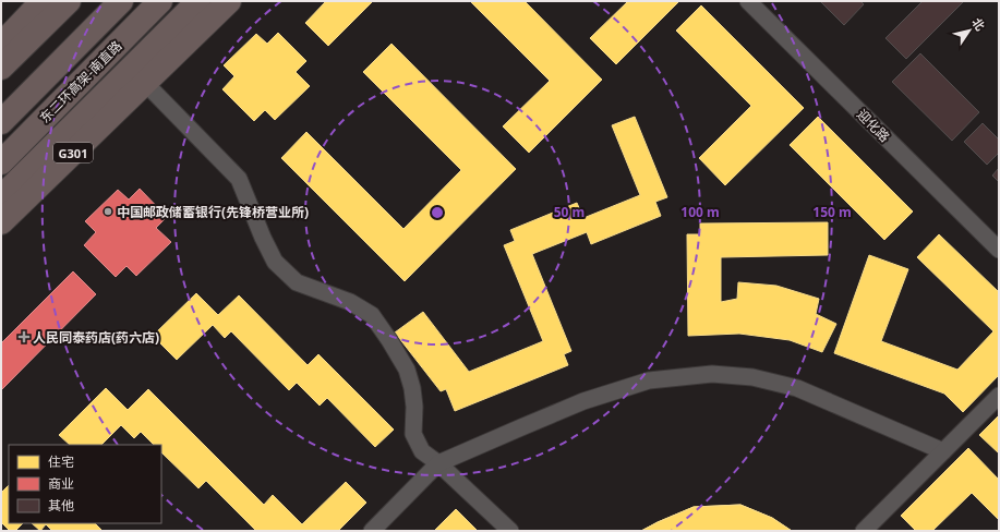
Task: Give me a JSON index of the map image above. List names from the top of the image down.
{
  "streets": {
    "highway": ["东二环高架-南直路", "G301"],
    "street": ["迎化路"]
  },
  "places": {
    "other": ["中国邮政储蓄银行(先锋桥营业所)"],
    "health": ["人民同泰药店(药六店)"]
  },
  "legend": ["住宅", "商业", "其他"],
  "north": "top right",
  "rings": ["50 m", "100 m", "150 m"]
}
